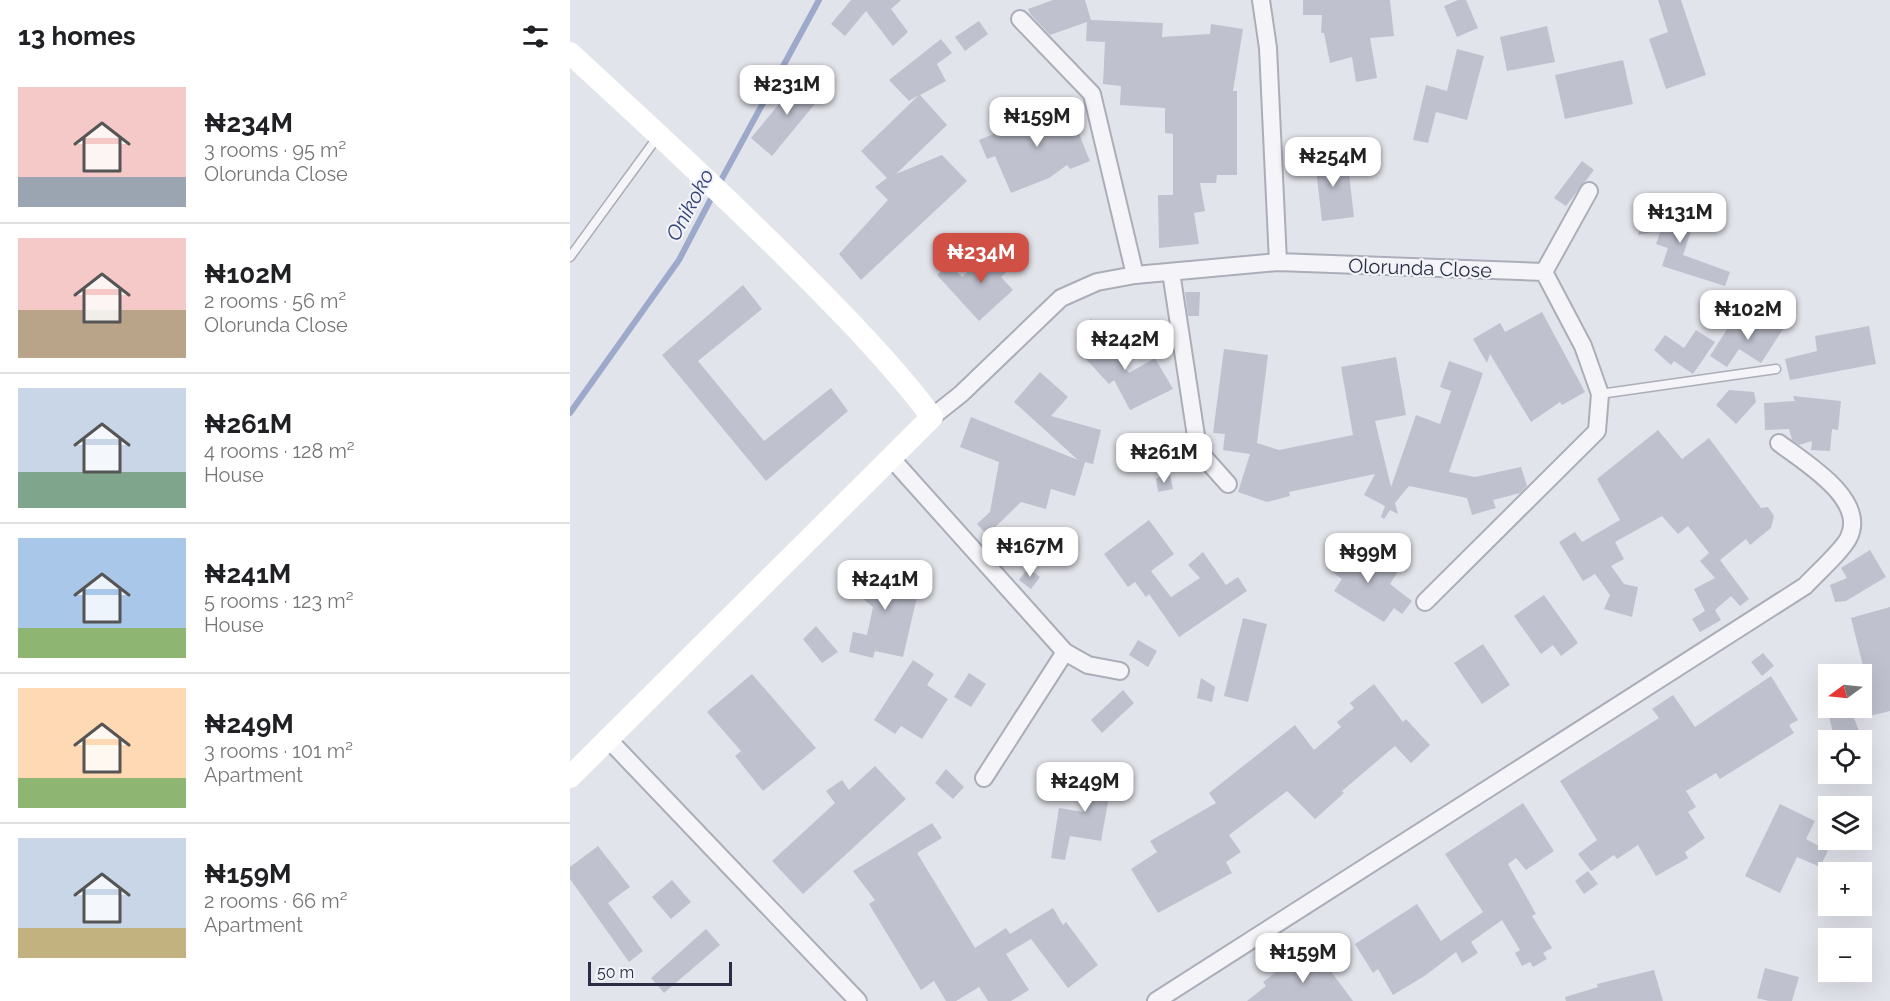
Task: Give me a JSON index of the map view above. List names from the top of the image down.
{
  "streets": {
    "street": ["Olorunda Close"]
  },
  "water": ["Onikoko"],
  "scale_bar": "50 m",
  "north": "left",
  "page": {
    "heading": "13 homes",
    "price": [
      "₦231M",
      "₦159M",
      "₦254M",
      "₦131M",
      "₦234M",
      "₦102M",
      "₦242M",
      "₦261M",
      "₦167M",
      "₦99M",
      "₦241M",
      "₦249M",
      "₦159M"
    ],
    "list": [
      {
        "name": "₦234M",
        "note": "3 rooms · 95 m² · Olorunda Close"
      },
      {
        "name": "₦102M",
        "note": "2 rooms · 56 m² · Olorunda Close"
      },
      {
        "name": "₦261M",
        "note": "4 rooms · 128 m² · House"
      },
      {
        "name": "₦241M",
        "note": "5 rooms · 123 m² · House"
      },
      {
        "name": "₦249M",
        "note": "3 rooms · 101 m² · Apartment"
      },
      {
        "name": "₦159M",
        "note": "2 rooms · 66 m² · Apartment"
      }
    ],
    "map_buttons": ["+", "−"],
    "scale": "50 m"
  }
}
